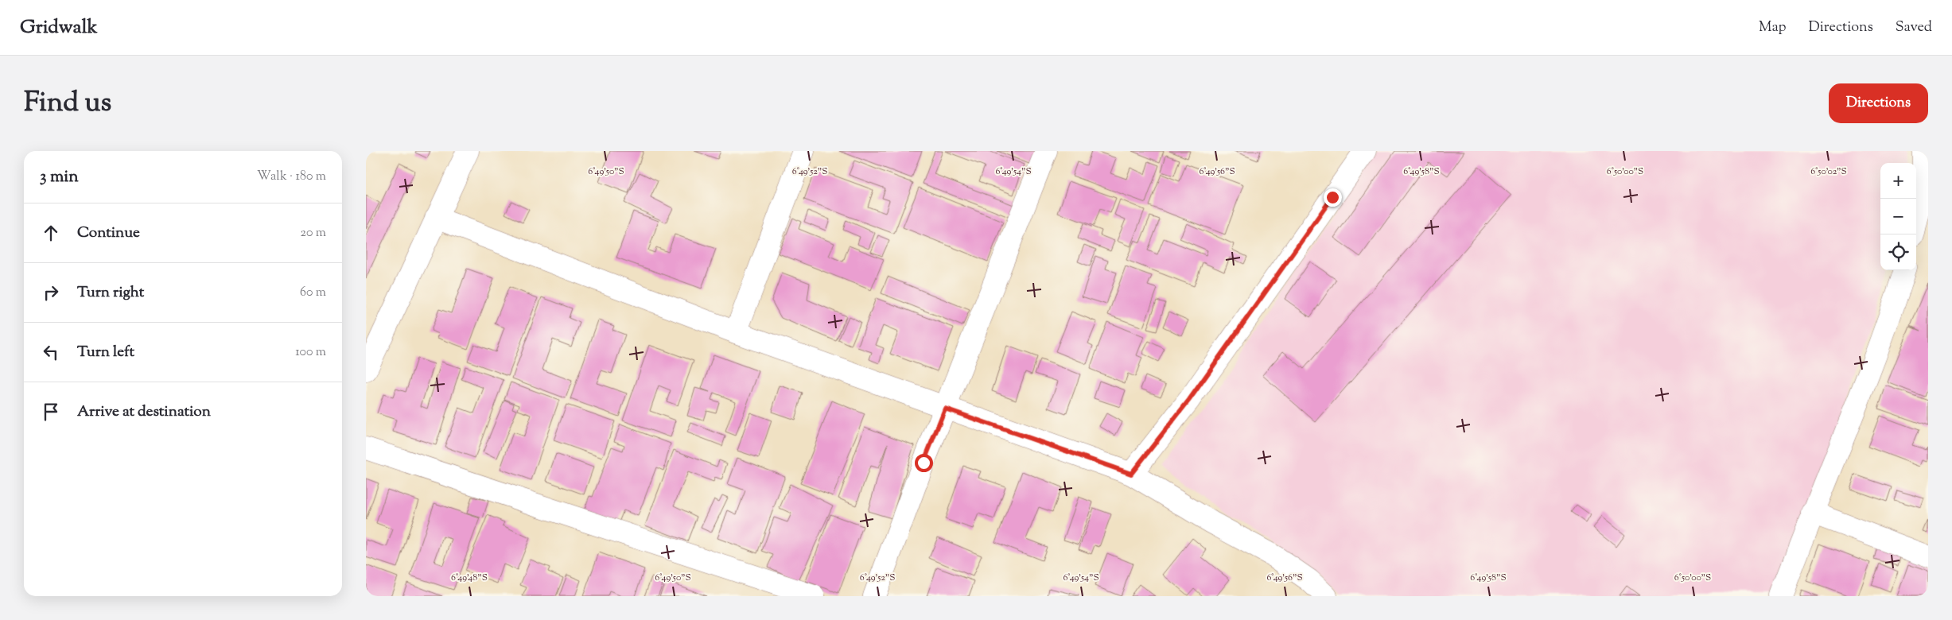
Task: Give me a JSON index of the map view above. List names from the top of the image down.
{
  "page": {
    "header": "Gridwalk",
    "nav": ["Map", "Directions", "Saved"],
    "title": "Find us",
    "buttons": "Directions",
    "heading": ["3 min", "Walk · 180 m"],
    "map_buttons": ["+", "−"],
    "list": [
      ["Continue", "20 m"],
      ["Turn right", "60 m"],
      ["Turn left", "100 m"],
      "Arrive at destination"
    ]
  },
  "coordinates": [
    "6°49'50\"S",
    "6°49'52\"S",
    "6°49'54\"S",
    "6°49'56\"S",
    "6°50'00\"S",
    "6°49'58\"S",
    "6°50'02\"S",
    "6°49'48\"S"
  ]
}
